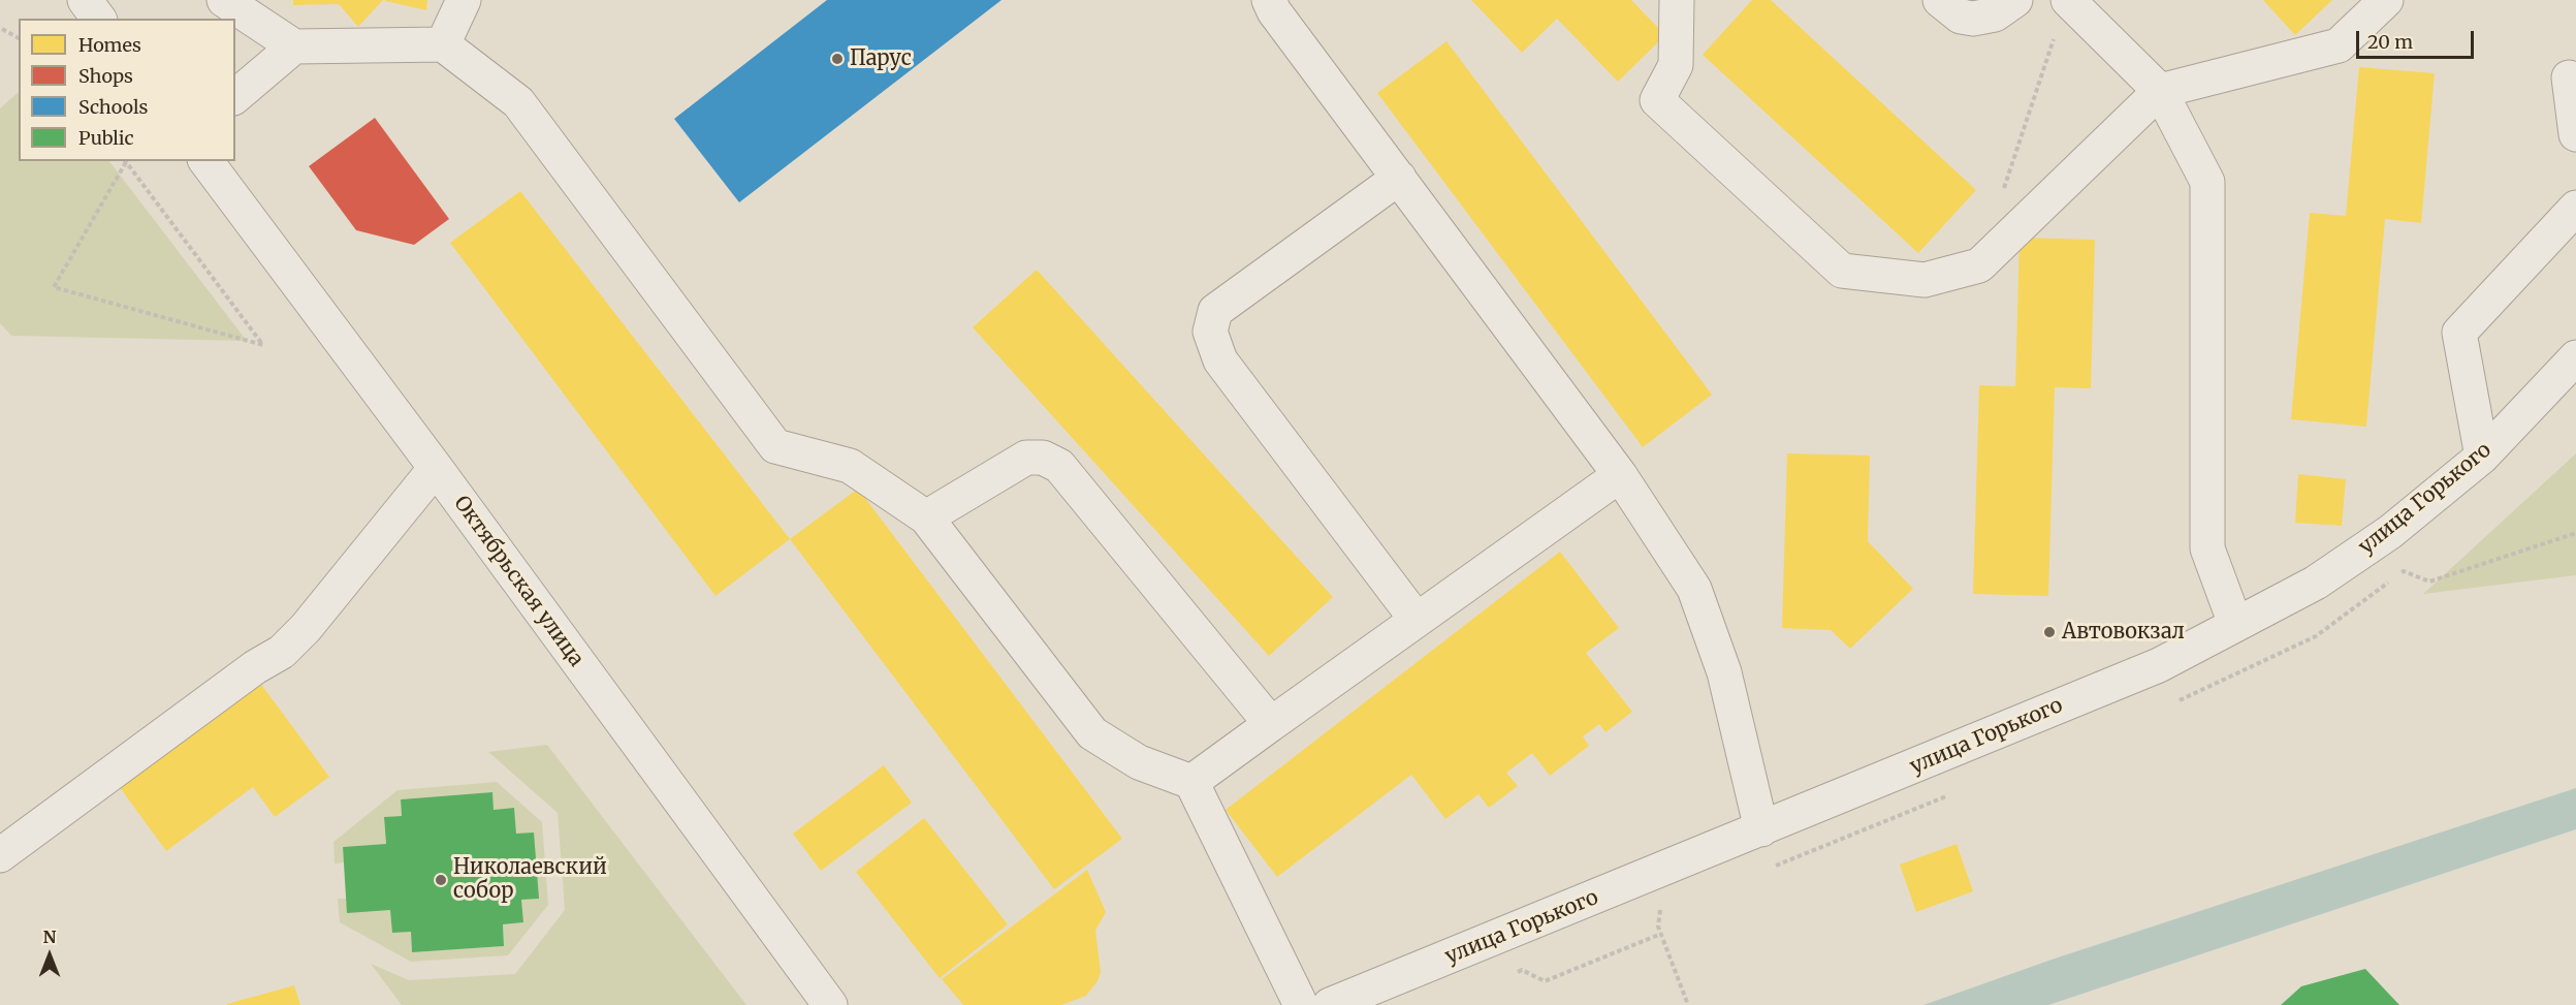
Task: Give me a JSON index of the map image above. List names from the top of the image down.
{
  "streets": {
    "street": ["улица Горького", "Октябрьская улица"]
  },
  "places": ["Парус", "Автовокзал", "Николаевский собор"],
  "legend": [
    "Homes",
    "Shops",
    "Schools",
    "Public"
  ],
  "scale_bar": "20 m",
  "north": "top"
}
